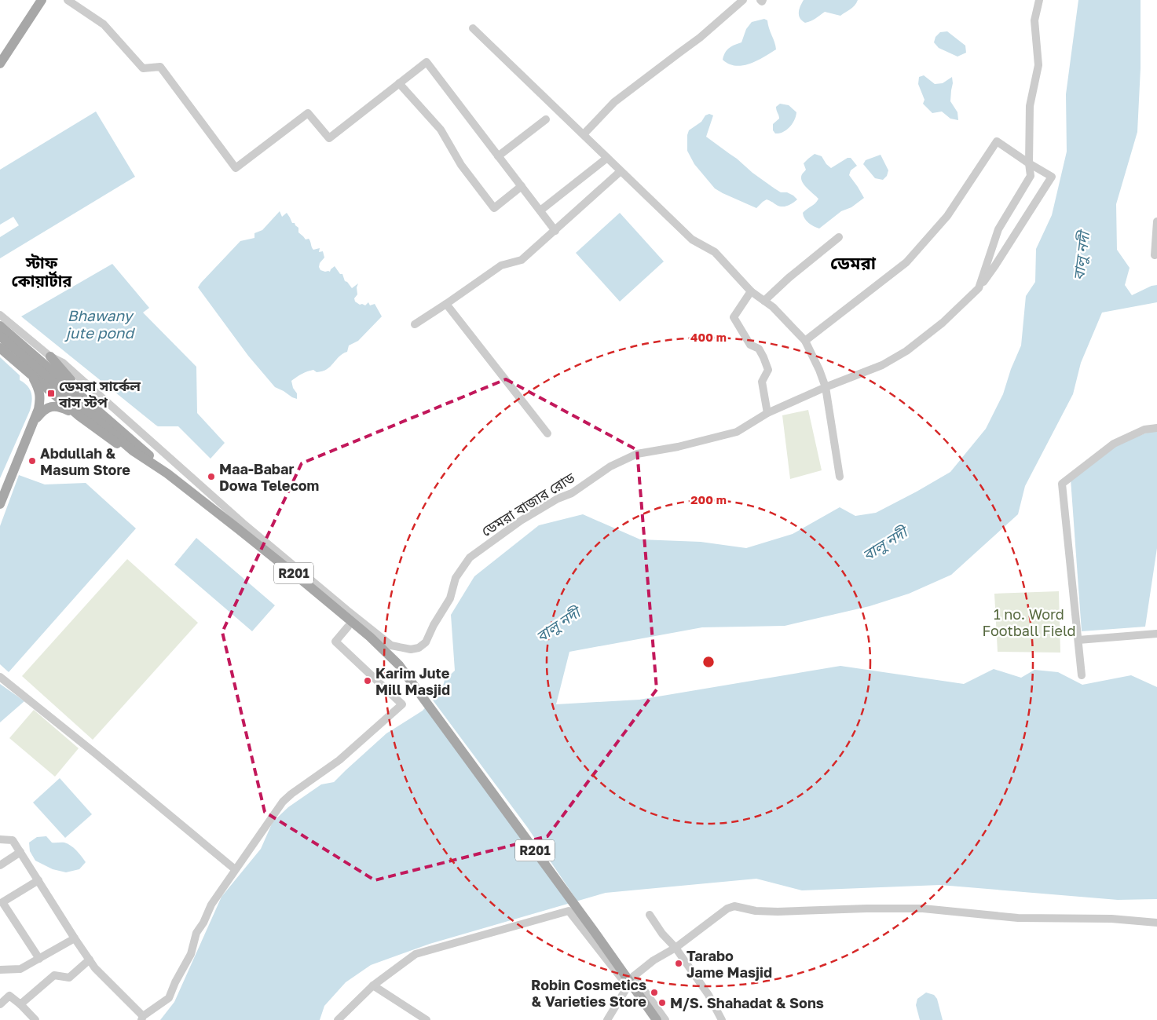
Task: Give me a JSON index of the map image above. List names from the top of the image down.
{
  "streets": {
    "main road": ["R201"],
    "street": ["ডেমরা বাজার রোড"]
  },
  "districts": ["স্টাফ কোয়ার্টার", "ডেমরা"],
  "water": ["বালু নদী", "Bhawany jute pond"],
  "parks": ["1 no. Word Football Field"],
  "places": {
    "transit": ["ডেমরা সার্কেল বাস স্টপ"],
    "other": [
      "Abdullah & Masum Store",
      "Maa-Babar Dowa Telecom",
      "Karim Jute Mill Masjid",
      "Tarabo Jame Masjid",
      "Robin Cosmetics & Varieties Store",
      "M/S. Shahadat & Sons"
    ]
  },
  "rings": ["400 m", "200 m"]
}
